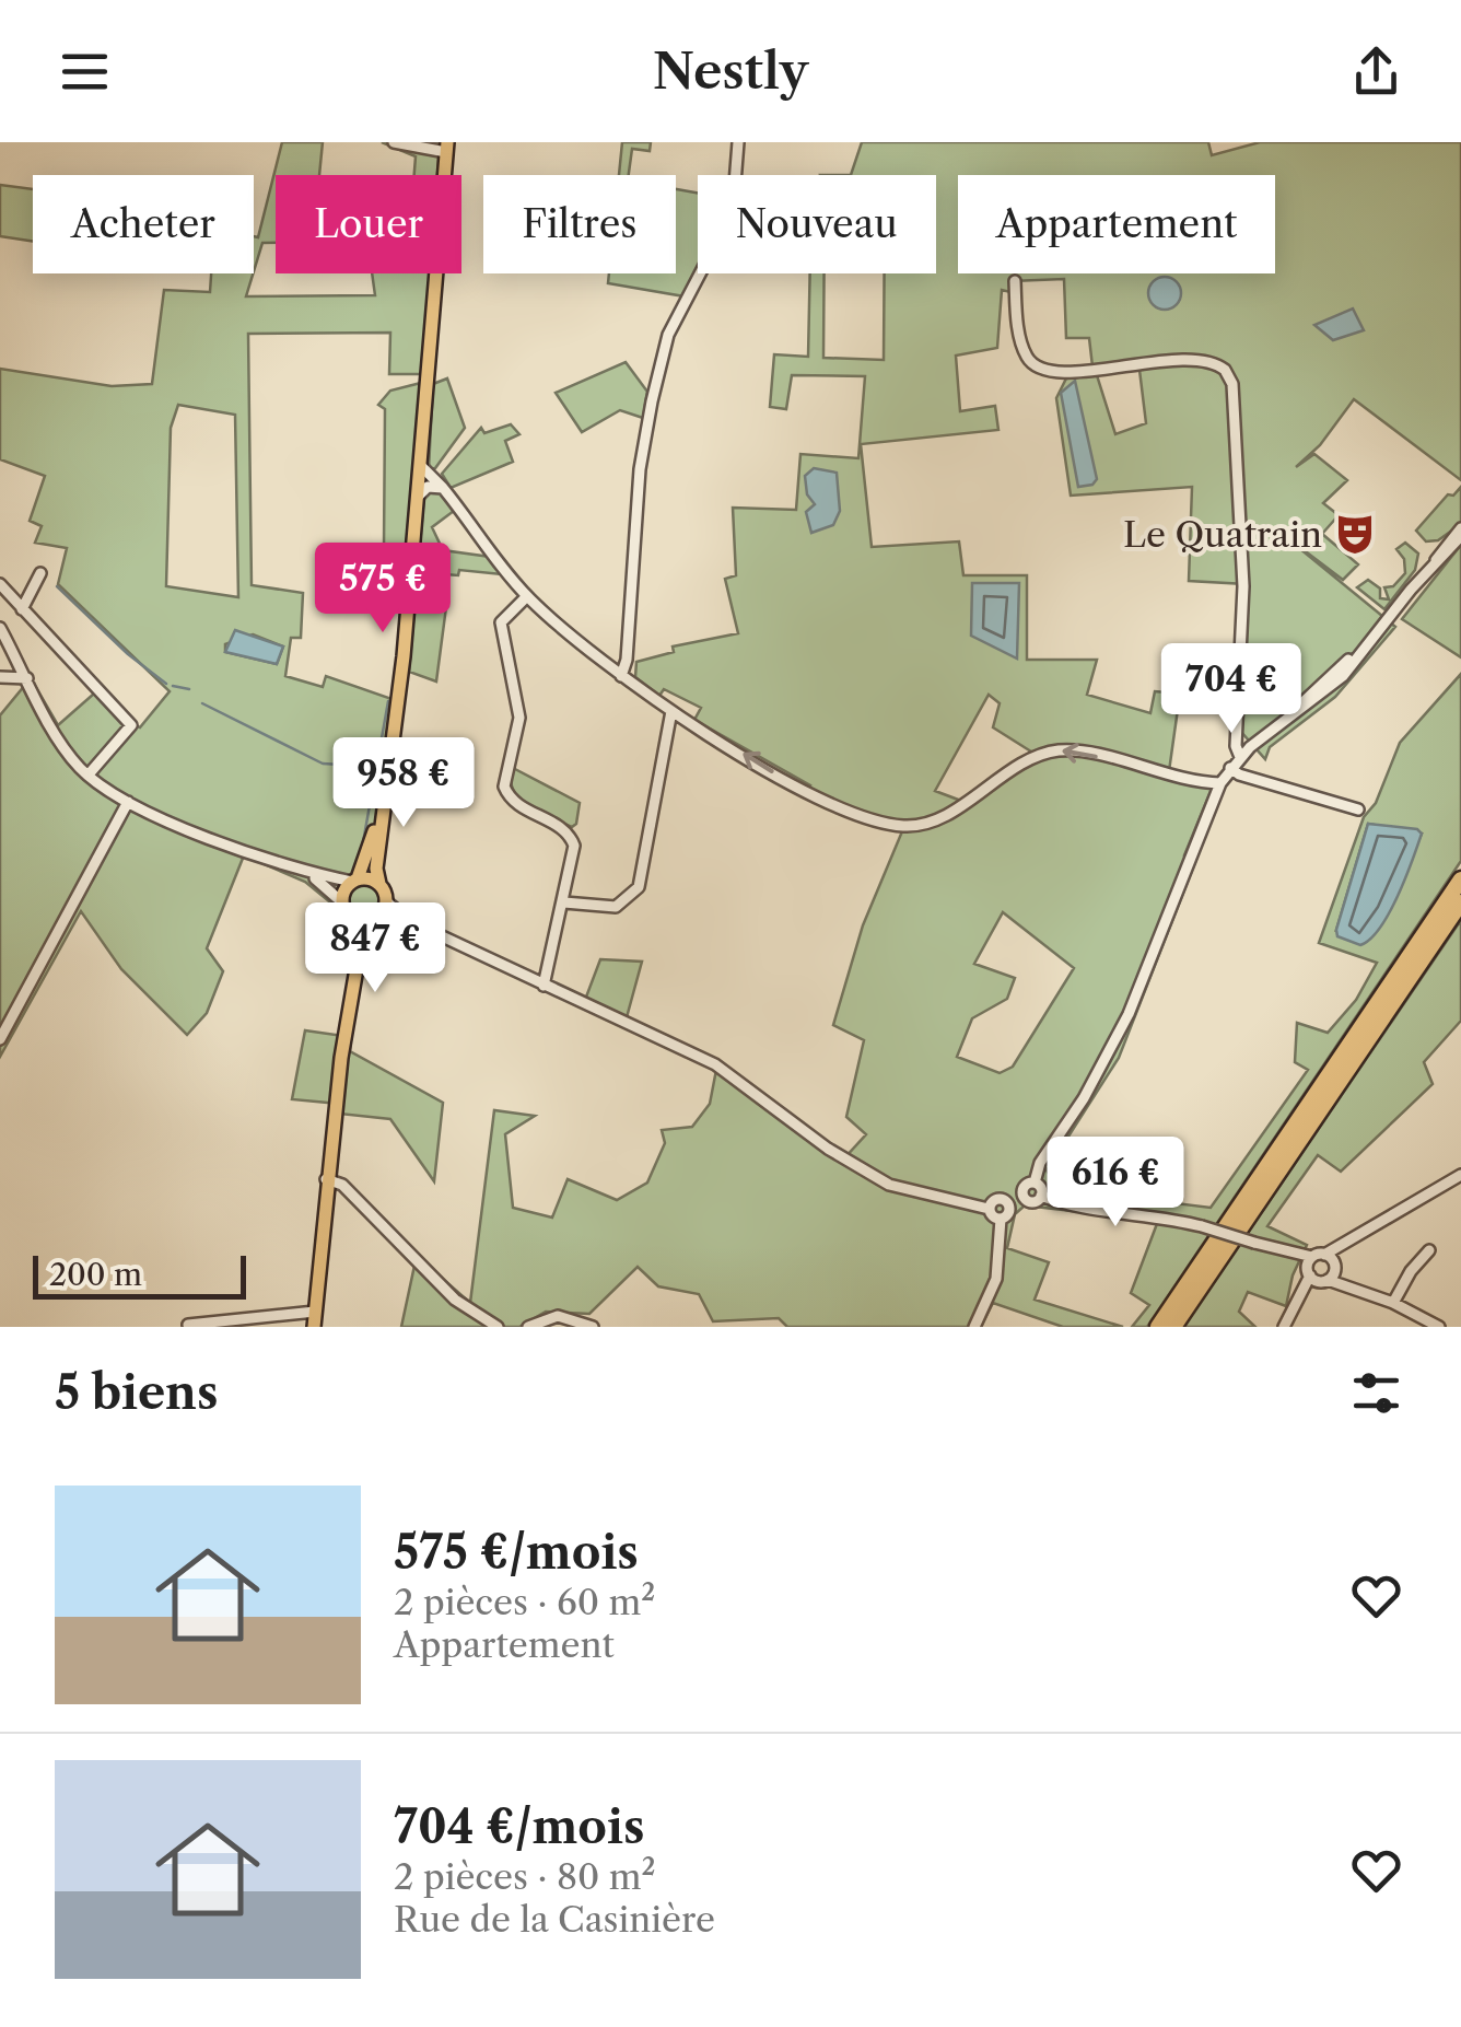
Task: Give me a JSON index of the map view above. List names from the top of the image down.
{
  "places": {
    "theatre": ["Le Quatrain"]
  },
  "scale_bar": "200 m",
  "page": {
    "header": "Nestly",
    "chip": [
      "Acheter",
      "Louer",
      "Filtres",
      "Nouveau",
      "Appartement"
    ],
    "price": [
      "575 €",
      "704 €",
      "958 €",
      "847 €",
      "616 €"
    ],
    "scale": "200 m",
    "heading": "5 biens",
    "list": [
      {
        "name": "575 €/mois",
        "note": "2 pièces · 60 m² · Appartement"
      },
      {
        "name": "704 €/mois",
        "note": "2 pièces · 80 m² · Rue de la Casinière"
      }
    ]
  }
}
